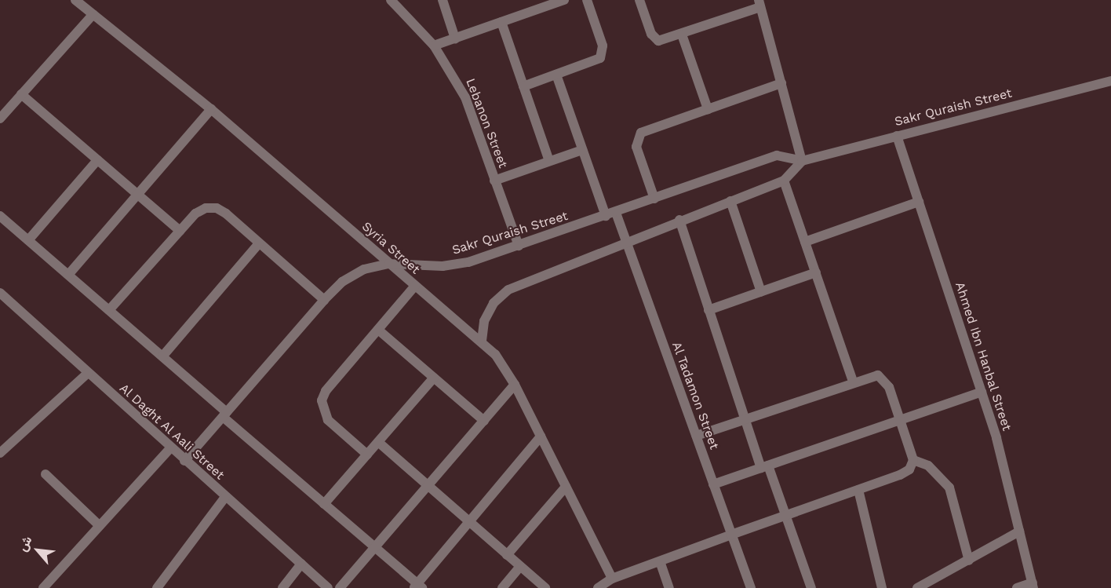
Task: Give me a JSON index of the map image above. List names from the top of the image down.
{
  "streets": {
    "street": [
      "Sakr Quraish Street",
      "Lebanon Street",
      "Syria Street",
      "Ahmed Ibn Hanbal Street",
      "Al Tadamon Street",
      "Al Daght Al Aali Street"
    ]
  },
  "crossings": [
    ["Sakr Quraish Street", "Lebanon Street"],
    ["Sakr Quraish Street", "Syria Street"],
    ["Sakr Quraish Street", "Ahmed Ibn Hanbal Street"],
    ["Sakr Quraish Street", "Al Tadamon Street"],
    ["Sakr Quraish Street", "Al Daght Al Aali Street"]
  ],
  "north": "top left"
}
